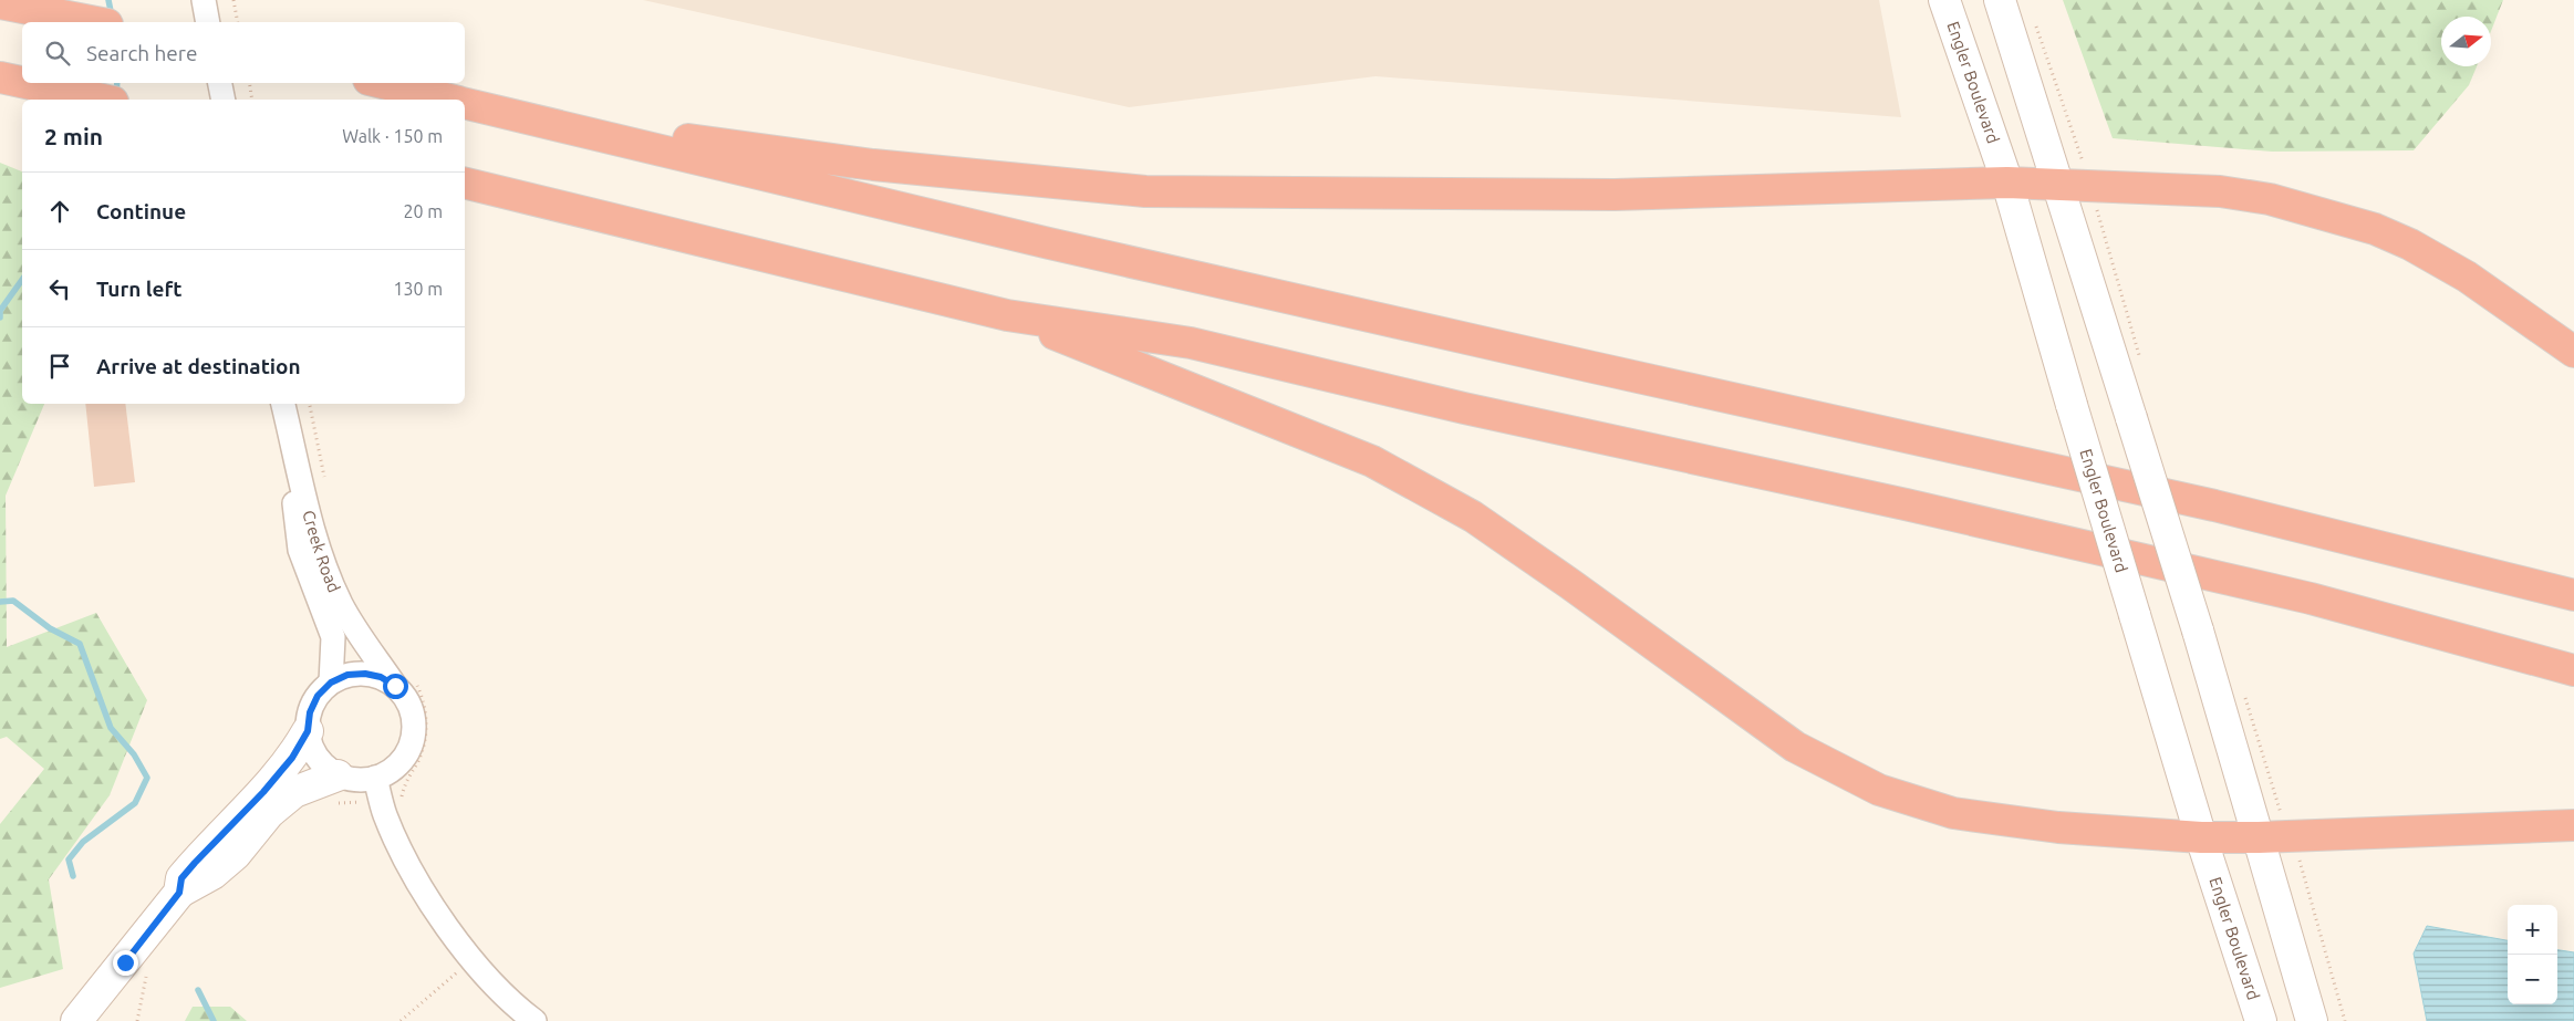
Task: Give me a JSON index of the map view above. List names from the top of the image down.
{
  "streets": {
    "main road": ["Engler Boulevard"],
    "street": ["Creek Road"]
  },
  "north": "right",
  "page": {
    "search": "Search here",
    "heading": ["2 min", "Walk · 150 m"],
    "list": [
      ["Continue", "20 m"],
      ["Turn left", "130 m"],
      "Arrive at destination"
    ],
    "map_buttons": ["+", "−"]
  }
}
